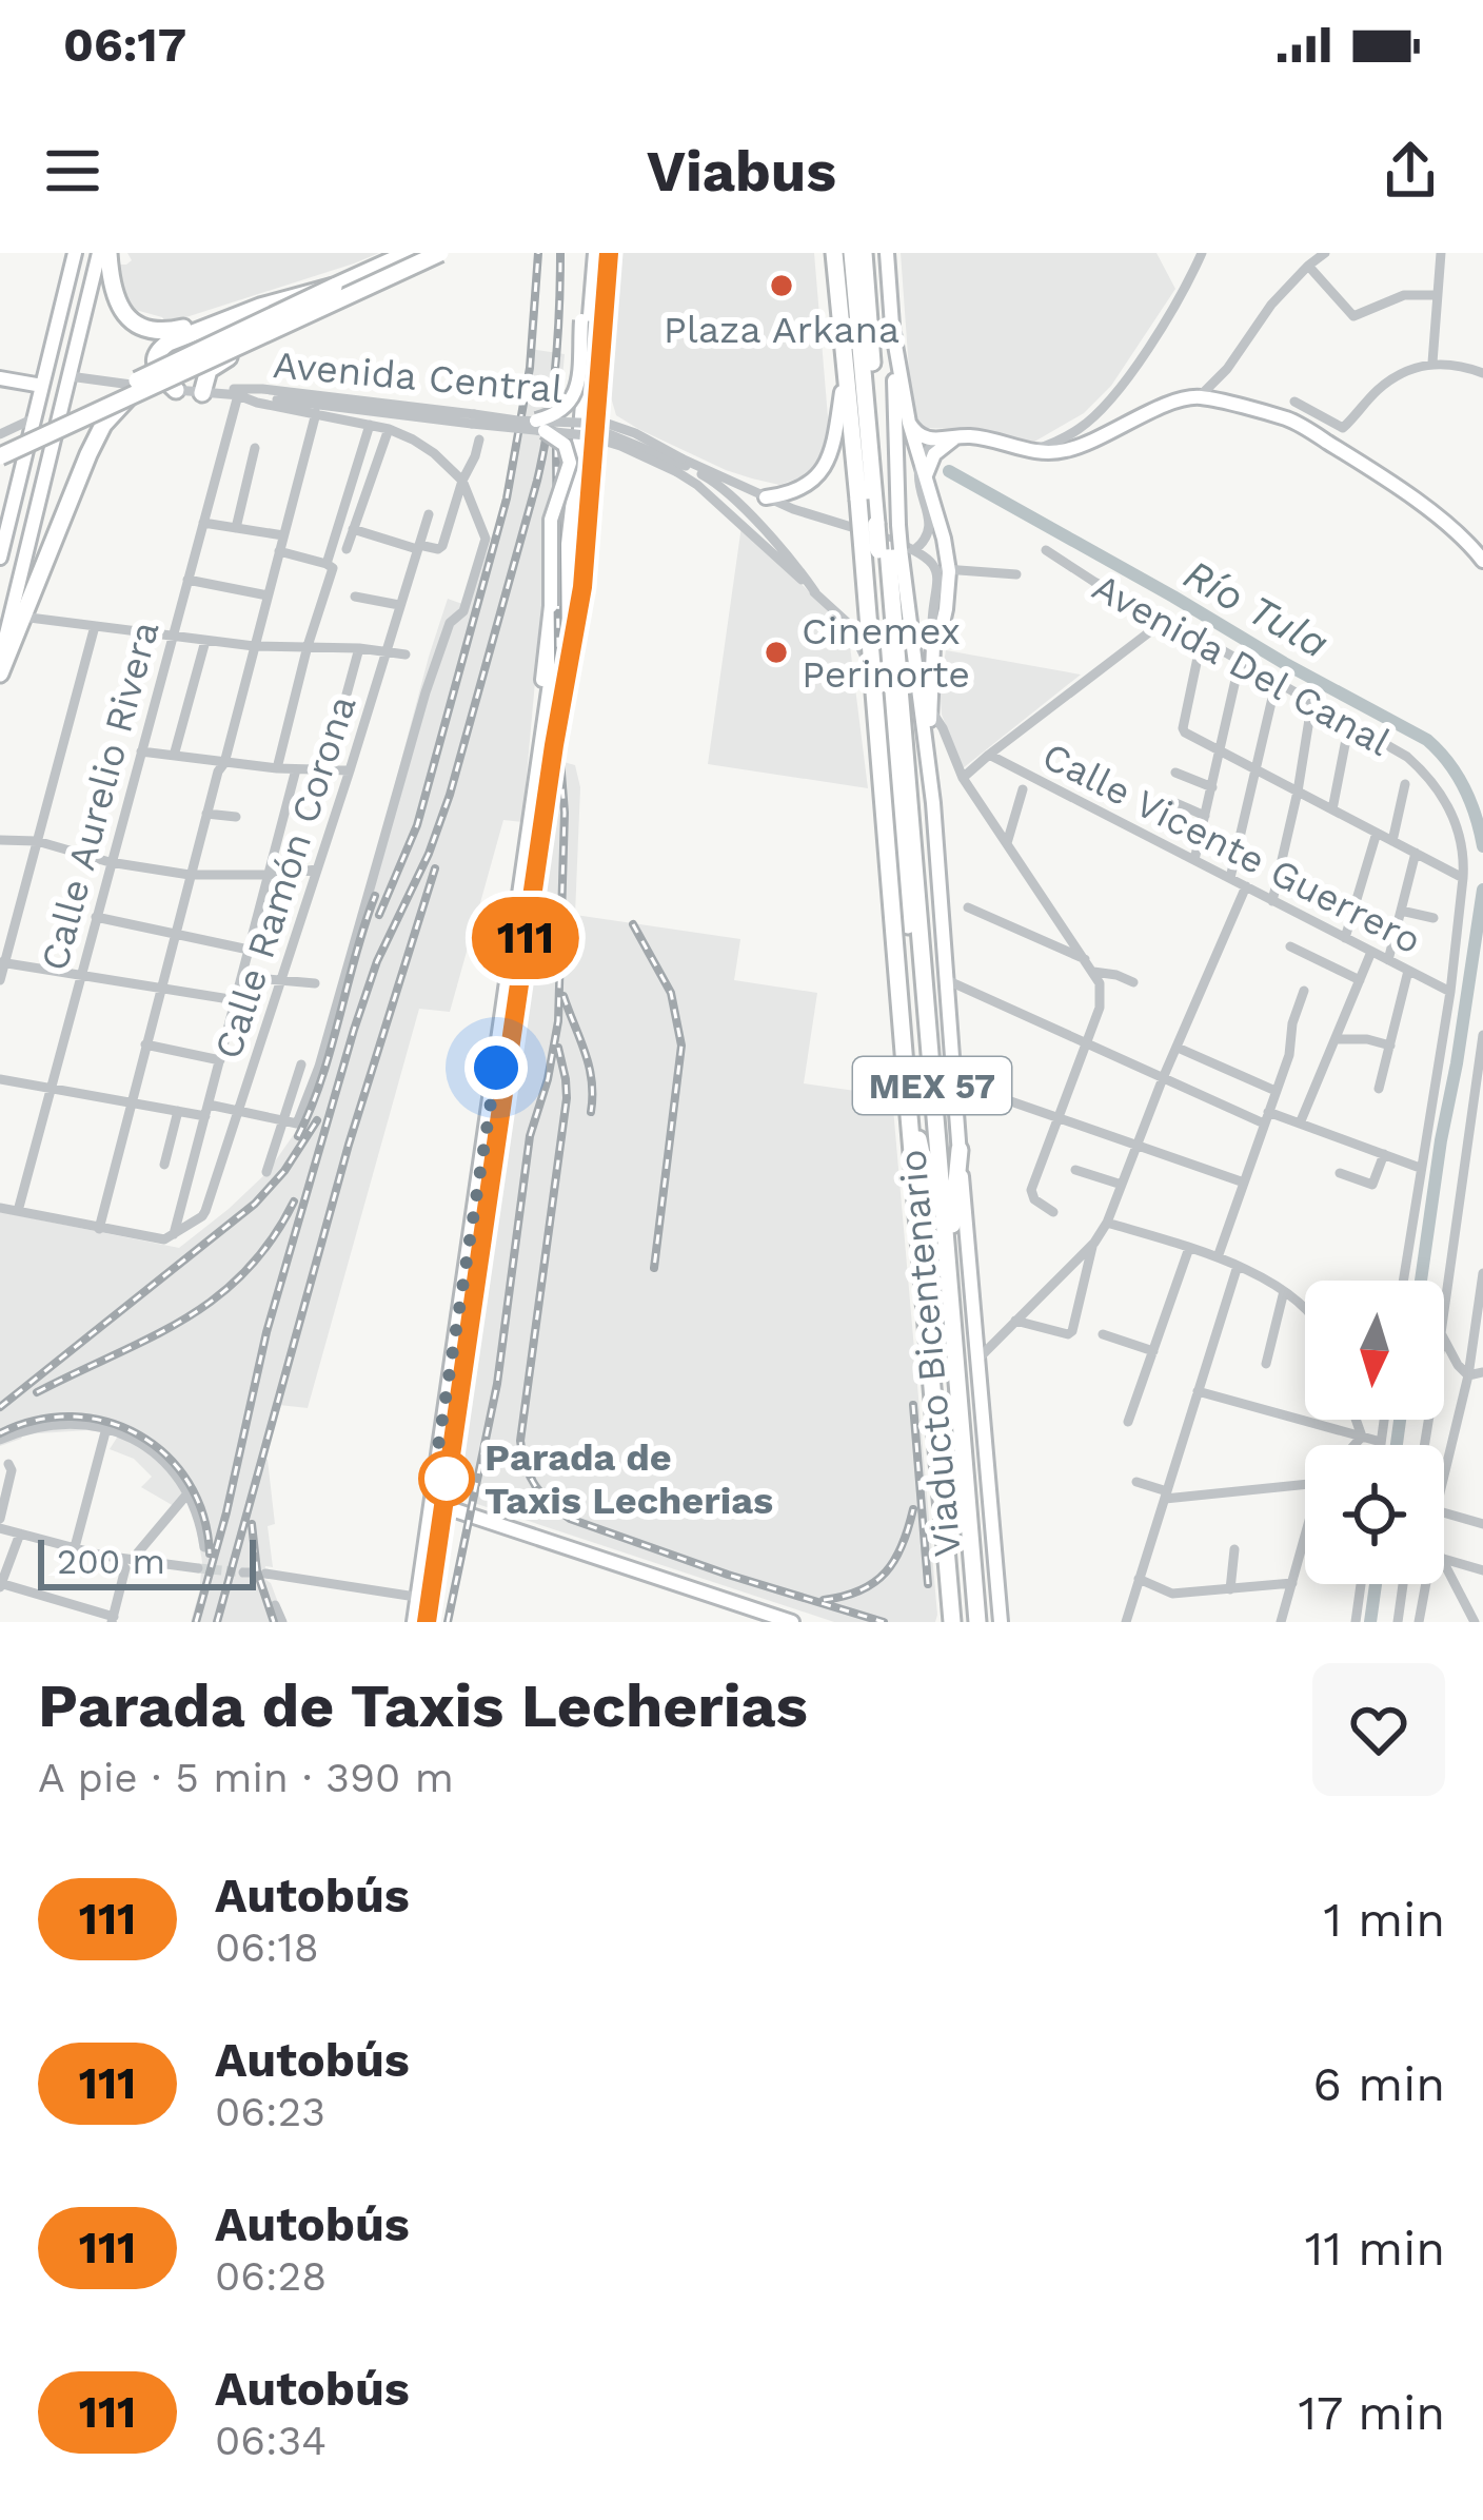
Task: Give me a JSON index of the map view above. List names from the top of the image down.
{
  "streets": {
    "highway": ["MEX 57", "Viaducto Bicentenario"],
    "street": [
      "Avenida Central",
      "Avenida Del Canal",
      "Calle Aurelio Rivera",
      "Calle Vicente Guerrero",
      "Calle Ramón Corona"
    ]
  },
  "crossings": [
    ["Avenida Central", "Calle Aurelio Rivera"],
    ["Avenida Del Canal", "Calle Vicente Guerrero"]
  ],
  "water": ["Río Tula"],
  "places": ["Plaza Arkana", "Cinemex Perinorte", "Parada de Taxis Lecherias"],
  "lines": ["bus line 111"],
  "scale_bar": "200 m",
  "north": "bottom",
  "page": {
    "status": "06:17",
    "header": "Viabus",
    "on_map": "111",
    "scale": "200 m",
    "heading": ["Parada de Taxis Lecherias", "A pie · 5 min · 390 m"],
    "list": [
      {
        "mark": "111",
        "name": "Autobús",
        "note": "06:18",
        "value": "1 min"
      },
      {
        "mark": "111",
        "name": "Autobús",
        "note": "06:23",
        "value": "6 min"
      },
      {
        "mark": "111",
        "name": "Autobús",
        "note": "06:28",
        "value": "11 min"
      },
      {
        "mark": "111",
        "name": "Autobús",
        "note": "06:34",
        "value": "17 min"
      }
    ]
  }
}
